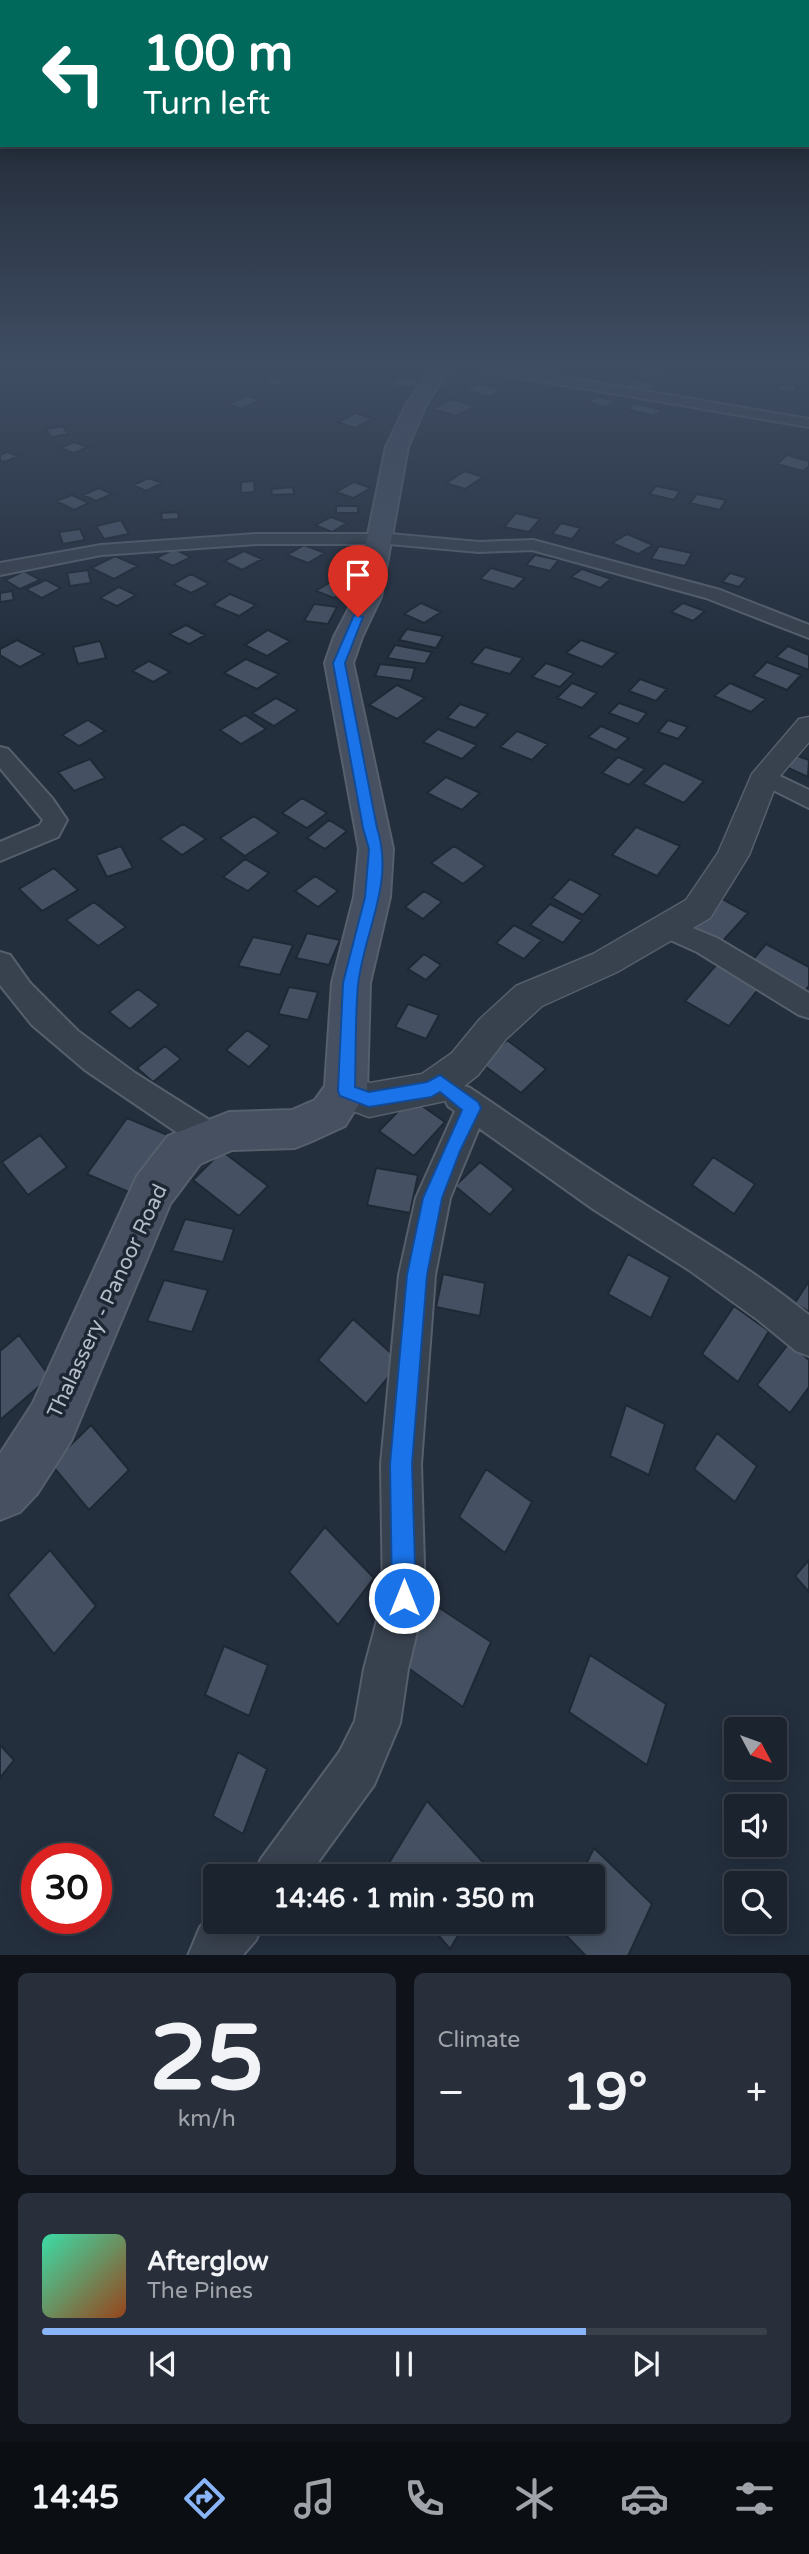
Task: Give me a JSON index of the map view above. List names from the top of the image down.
{
  "streets": {
    "main road": ["Thalassery - Panoor Road"]
  },
  "north": "bottom right",
  "page": {
    "turn": ["100 m", "Turn left"],
    "limit": "30",
    "trip": "14:46 · 1 min · 350 m",
    "tile": [
      ["25", "km/h"],
      "Climate"
    ],
    "heat": ["−", "19°", "+"],
    "song": ["Afterglow", "The Pines"],
    "tabs": "14:45"
  }
}
